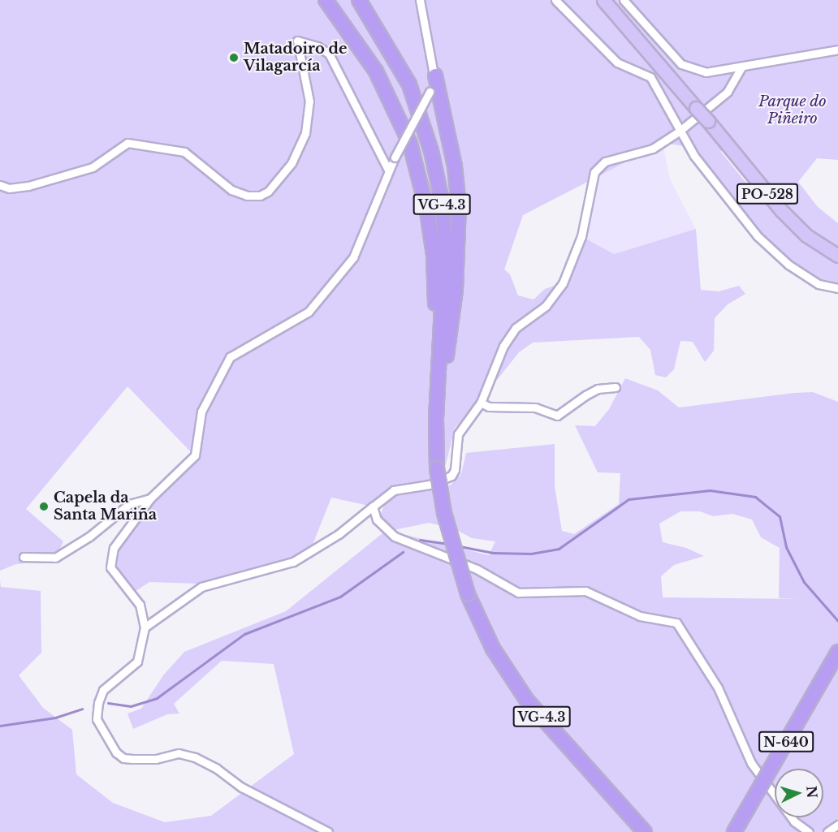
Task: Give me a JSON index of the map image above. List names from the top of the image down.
{
  "streets": {
    "highway": ["VG-4.3", "N-640"],
    "main road": ["PO-528"]
  },
  "parks": ["Parque do Piñeiro"],
  "places": ["Matadoiro de Vilagarcía", "Capela da Santa Mariña"],
  "north": "right"
}
